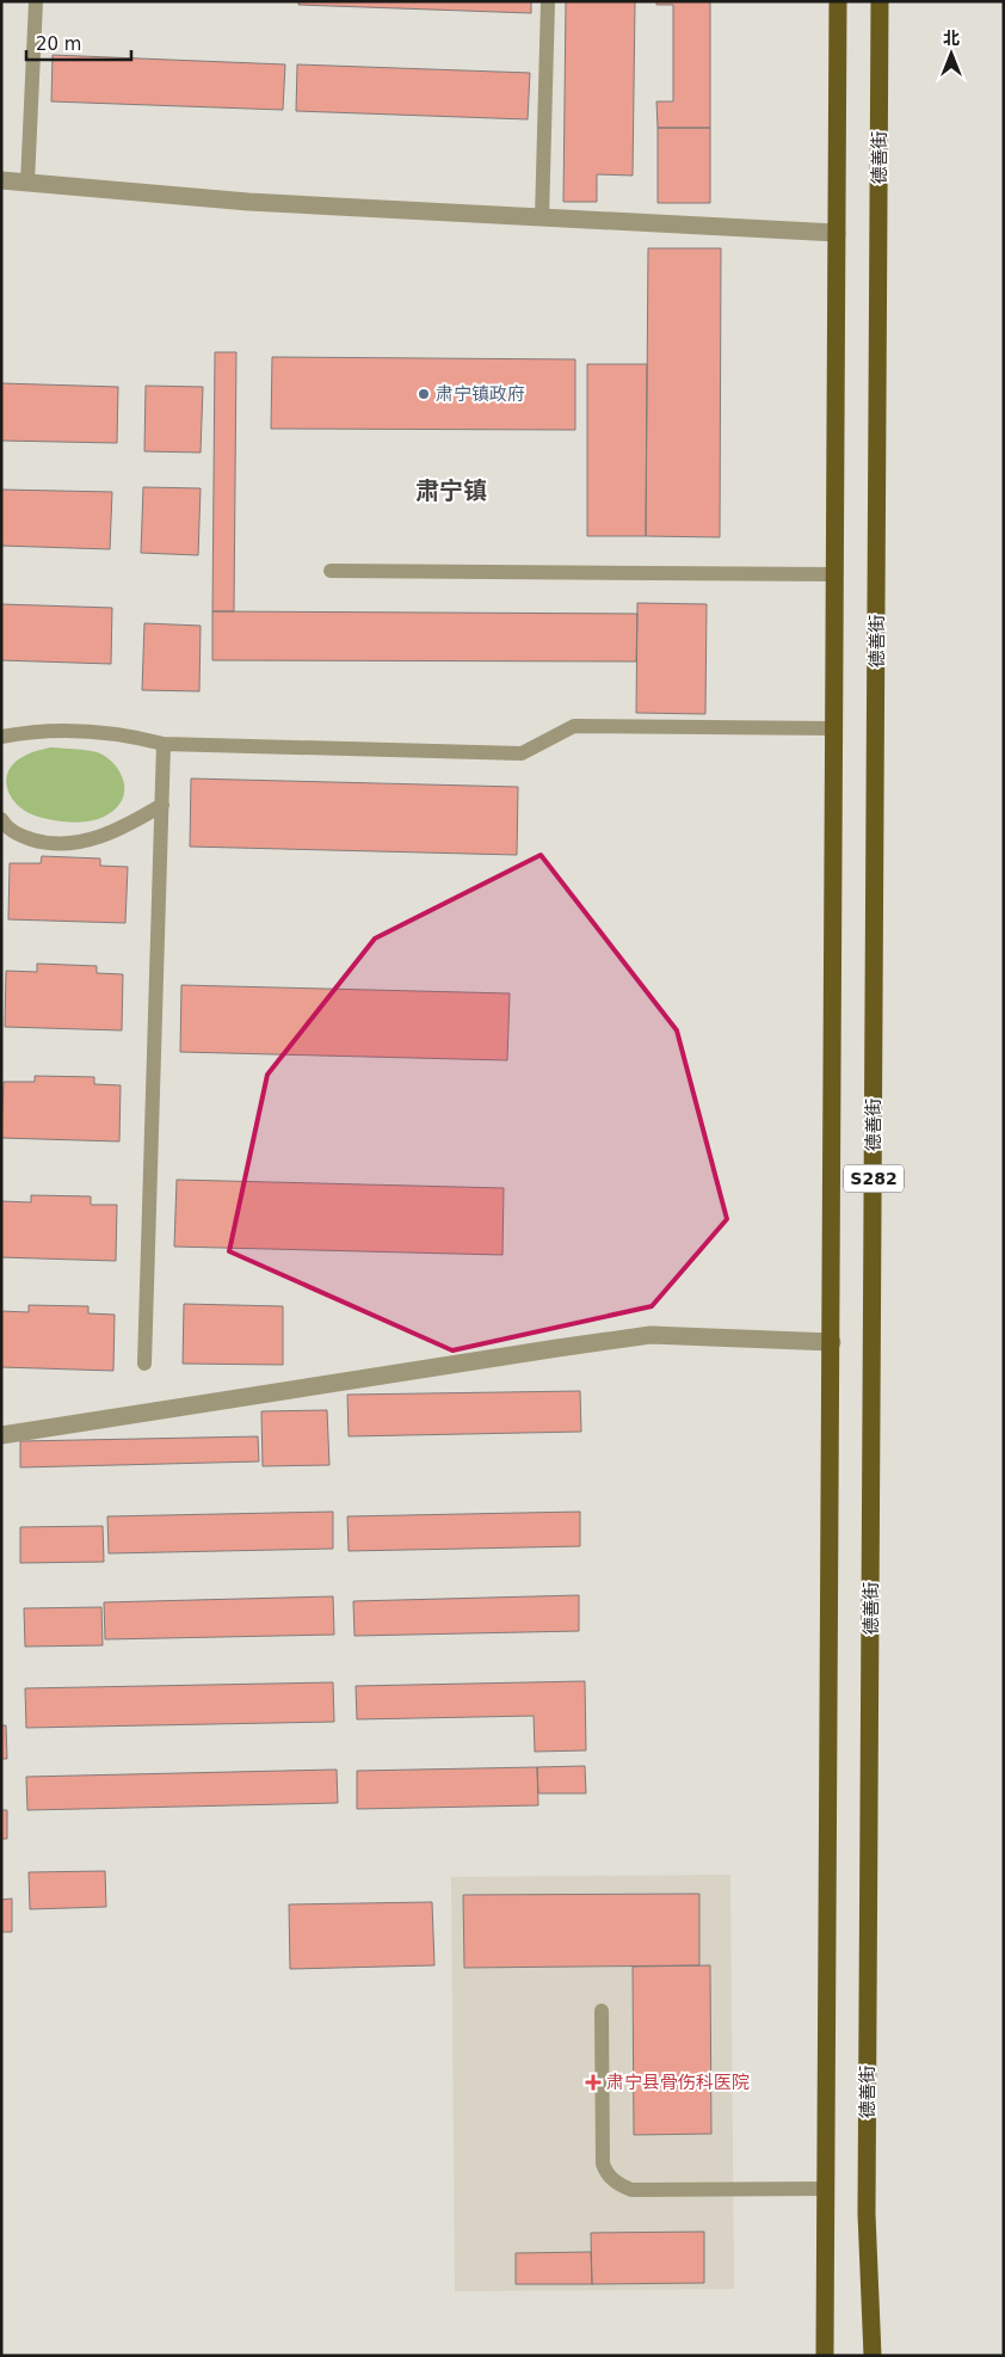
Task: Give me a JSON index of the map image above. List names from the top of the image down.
{
  "streets": {
    "main road": ["德善街", "S282"]
  },
  "districts": ["肃宁镇"],
  "places": {
    "other": ["肃宁镇政府"],
    "health": ["肃宁县骨伤科医院"]
  },
  "scale_bar": "20 m",
  "north": "top"
}
